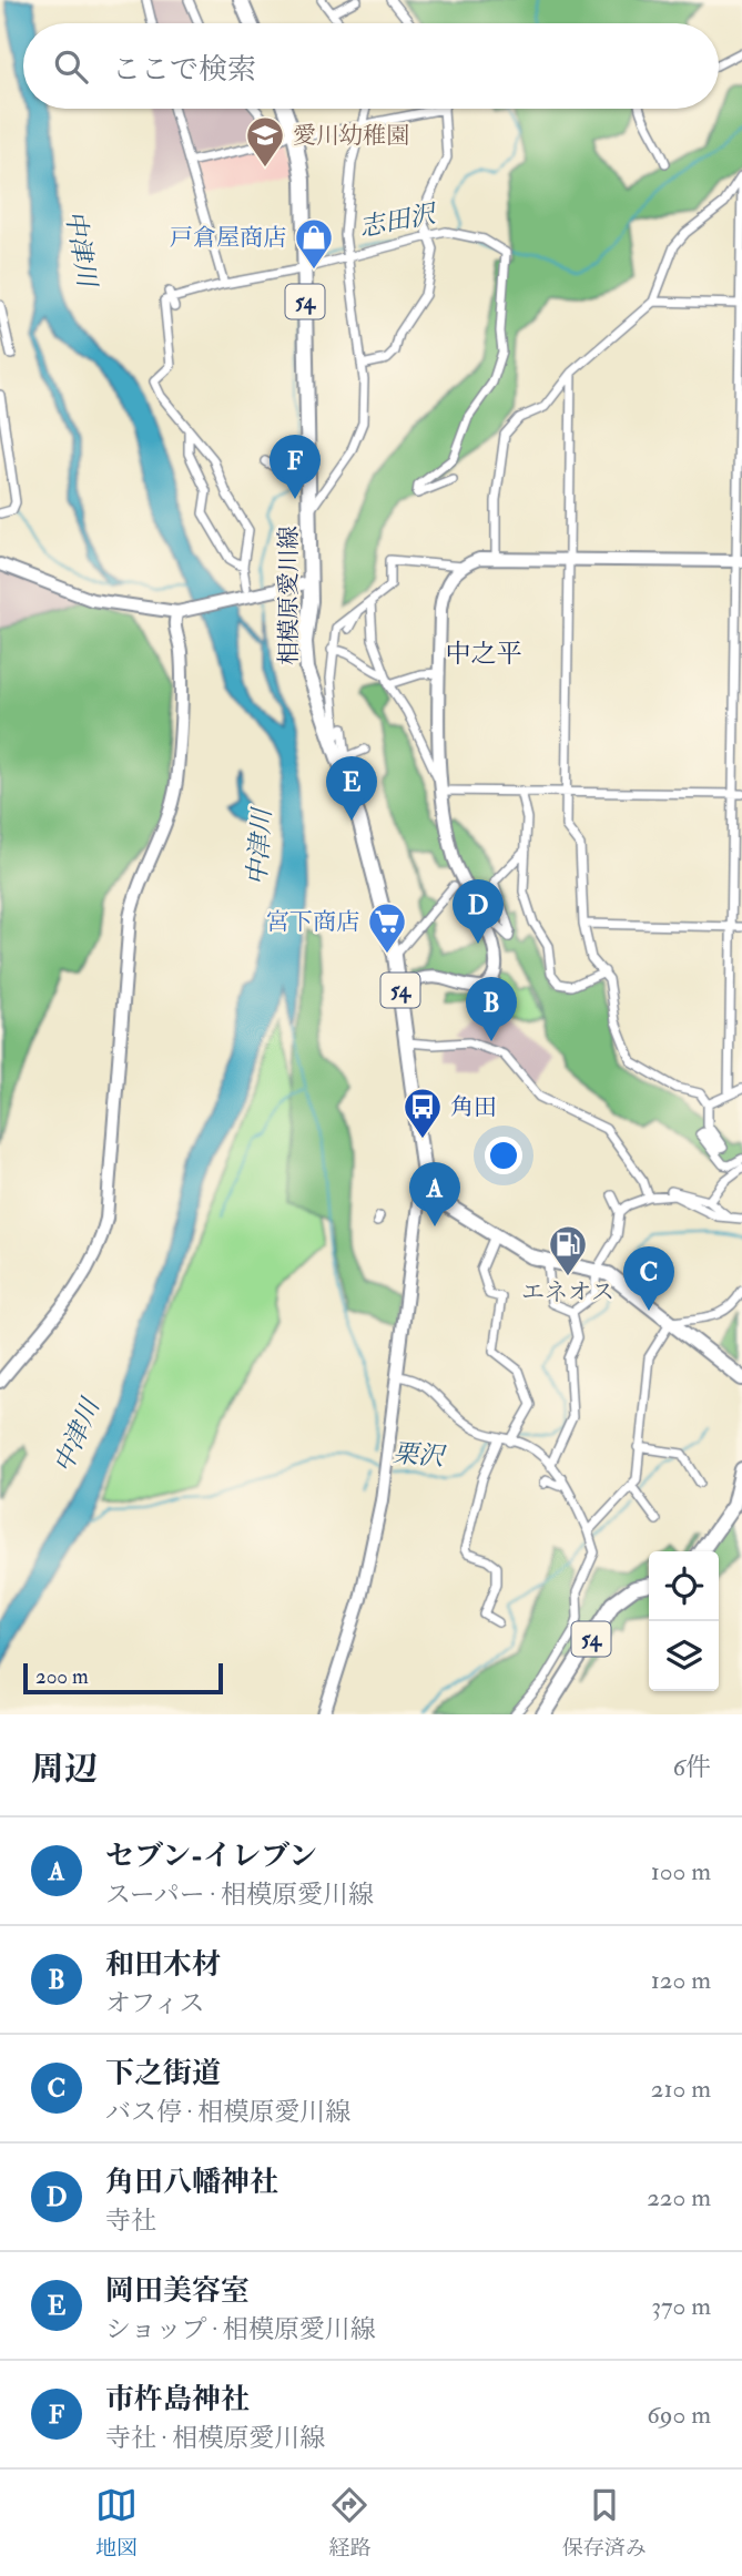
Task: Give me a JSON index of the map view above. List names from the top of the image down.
{
  "streets": {
    "main road": ["54", "相模原愛川線"]
  },
  "districts": ["中之平"],
  "water": ["志田沢", "中津川", "栗沢"],
  "places": {
    "school or university": ["愛川幼稚園"],
    "shop": ["戸倉屋商店"],
    "supermarket": ["宮下商店"],
    "bus stop": ["角田"],
    "fuel station": ["エネオス"]
  },
  "scale_bar": "200 m",
  "page": {
    "search": "ここで検索",
    "pins": [
      "F",
      "E",
      "D",
      "B",
      "A",
      "C"
    ],
    "scale": "200 m",
    "heading": ["周辺", "6件"],
    "list": [
      {
        "mark": "A",
        "name": "セブン-イレブン",
        "note": "スーパー · 相模原愛川線",
        "value": "100 m"
      },
      {
        "mark": "B",
        "name": "和田木材",
        "note": "オフィス",
        "value": "120 m"
      },
      {
        "mark": "C",
        "name": "下之街道",
        "note": "バス停 · 相模原愛川線",
        "value": "210 m"
      },
      {
        "mark": "D",
        "name": "角田八幡神社",
        "note": "寺社",
        "value": "220 m"
      },
      {
        "mark": "E",
        "name": "岡田美容室",
        "note": "ショップ · 相模原愛川線",
        "value": "370 m"
      },
      {
        "mark": "F",
        "name": "市杵島神社",
        "note": "寺社 · 相模原愛川線",
        "value": "690 m"
      }
    ],
    "nav": ["地図", "経路", "保存済み"]
  }
}
